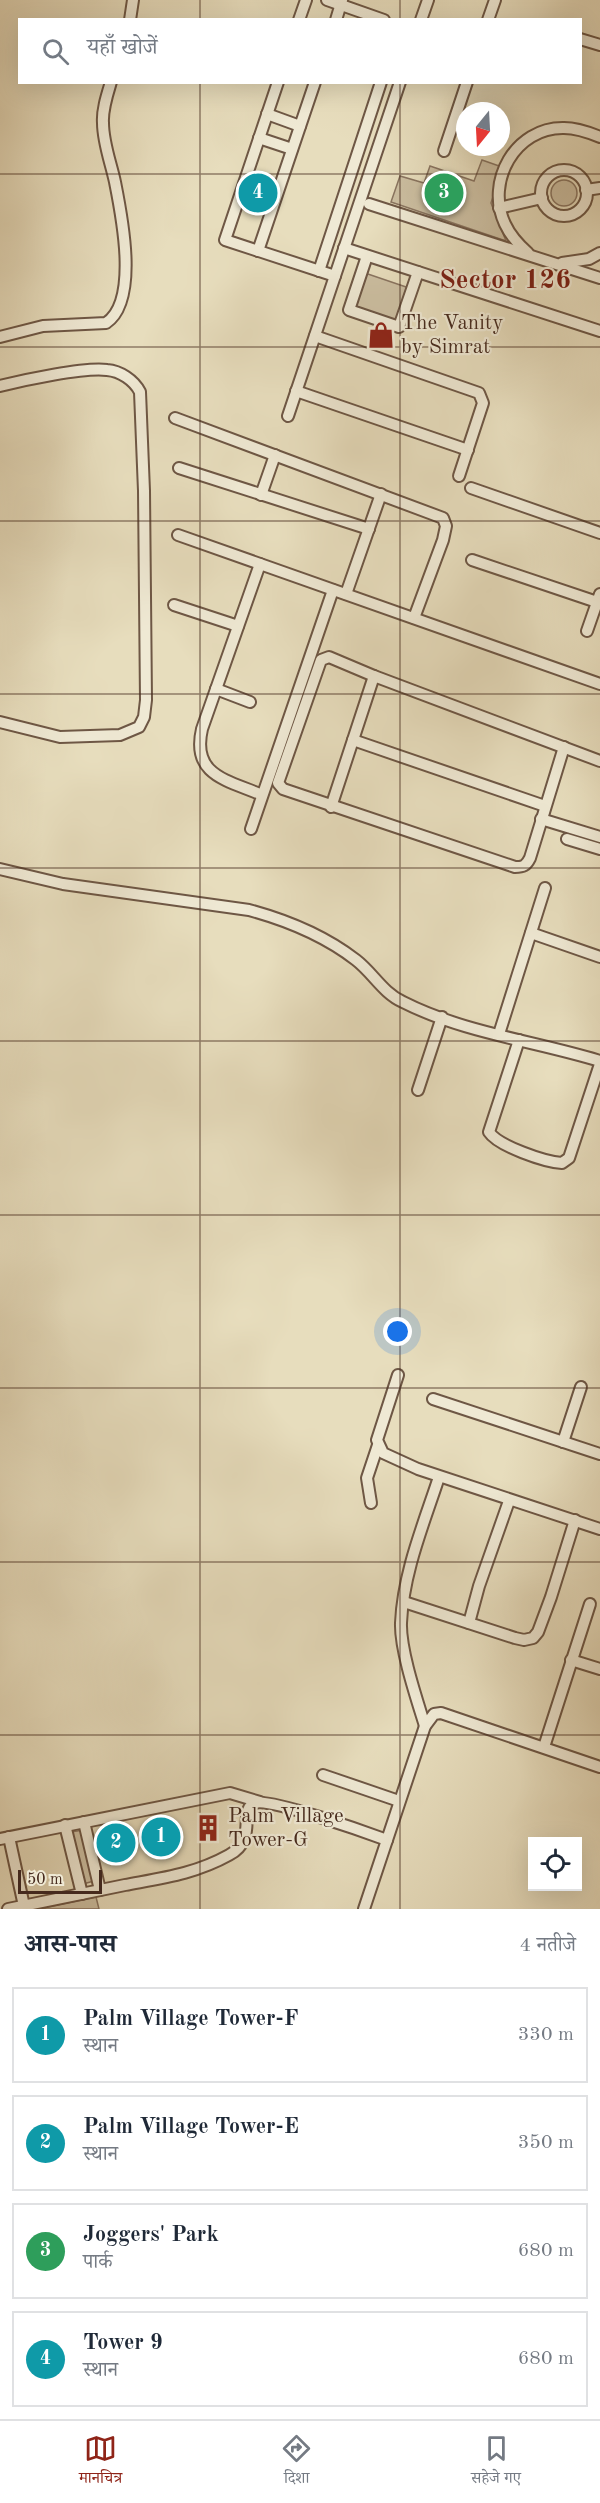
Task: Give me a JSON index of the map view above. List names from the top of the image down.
{
  "districts": ["Sector 126"],
  "places": {
    "shop": ["The Vanity by Simrat"],
    "building": ["Palm Village Tower-G"]
  },
  "scale_bar": "50 m",
  "north": "bottom",
  "page": {
    "search": "यहाँ खोजें",
    "pins": [
      "3",
      "4",
      "1",
      "2"
    ],
    "scale": "50 m",
    "heading": ["आस-पास", "4 नतीजे"],
    "list": [
      {
        "mark": "1",
        "name": "Palm Village Tower-F",
        "note": "स्थान",
        "value": "330 m"
      },
      {
        "mark": "2",
        "name": "Palm Village Tower-E",
        "note": "स्थान",
        "value": "350 m"
      },
      {
        "mark": "3",
        "name": "Joggers' Park",
        "note": "पार्क",
        "value": "680 m"
      },
      {
        "mark": "4",
        "name": "Tower 9",
        "note": "स्थान",
        "value": "680 m"
      }
    ],
    "nav": ["मानचित्र", "दिशा", "सहेजे गए"]
  }
}
